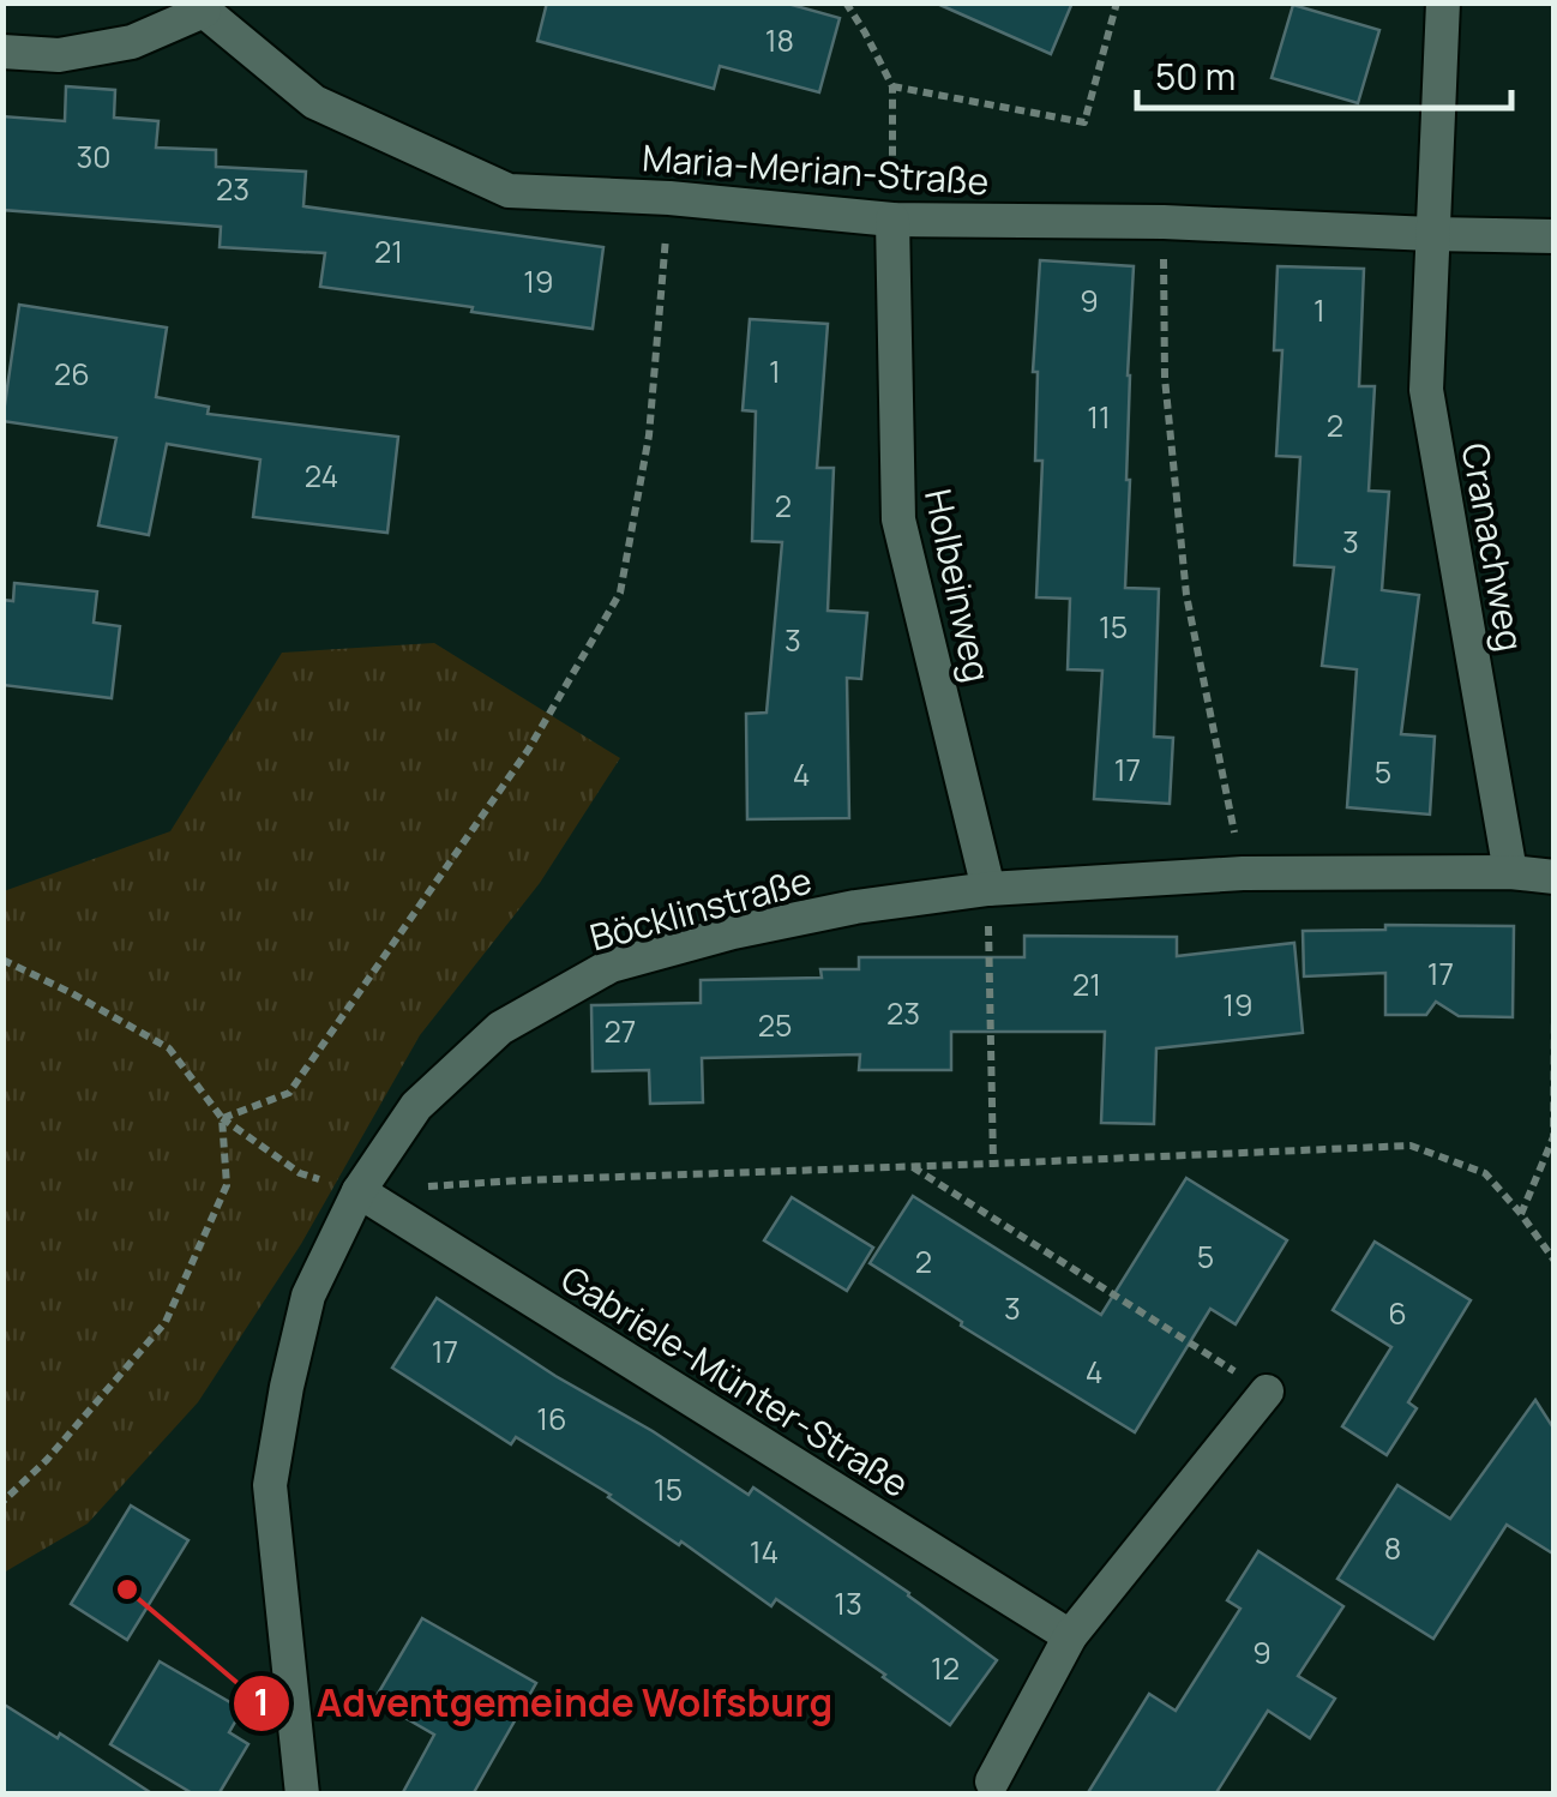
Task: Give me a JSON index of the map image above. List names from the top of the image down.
{
  "streets": {
    "street": [
      "Maria-Merian-Straße",
      "Cranachweg",
      "Holbeinweg",
      "Böcklinstraße",
      "Gabriele-Münter-Straße"
    ]
  },
  "crossings": [
    ["Maria-Merian-Straße", "Cranachweg"],
    ["Maria-Merian-Straße", "Holbeinweg"],
    ["Cranachweg", "Böcklinstraße"],
    ["Holbeinweg", "Böcklinstraße"],
    ["Böcklinstraße", "Gabriele-Münter-Straße"]
  ],
  "places": ["Adventgemeinde Wolfsburg"],
  "house_numbers": [
    "18",
    "30",
    "23",
    "21",
    "19",
    "9",
    "1",
    "1",
    "26",
    "11",
    "2",
    "24",
    "2",
    "3",
    "15",
    "3",
    "17",
    "5",
    "4",
    "17",
    "21",
    "19",
    "23",
    "25",
    "27",
    "5",
    "2",
    "3",
    "6",
    "17",
    "4",
    "16",
    "15",
    "8",
    "14",
    "13",
    "9",
    "12"
  ],
  "scale_bar": "50 m"
}
